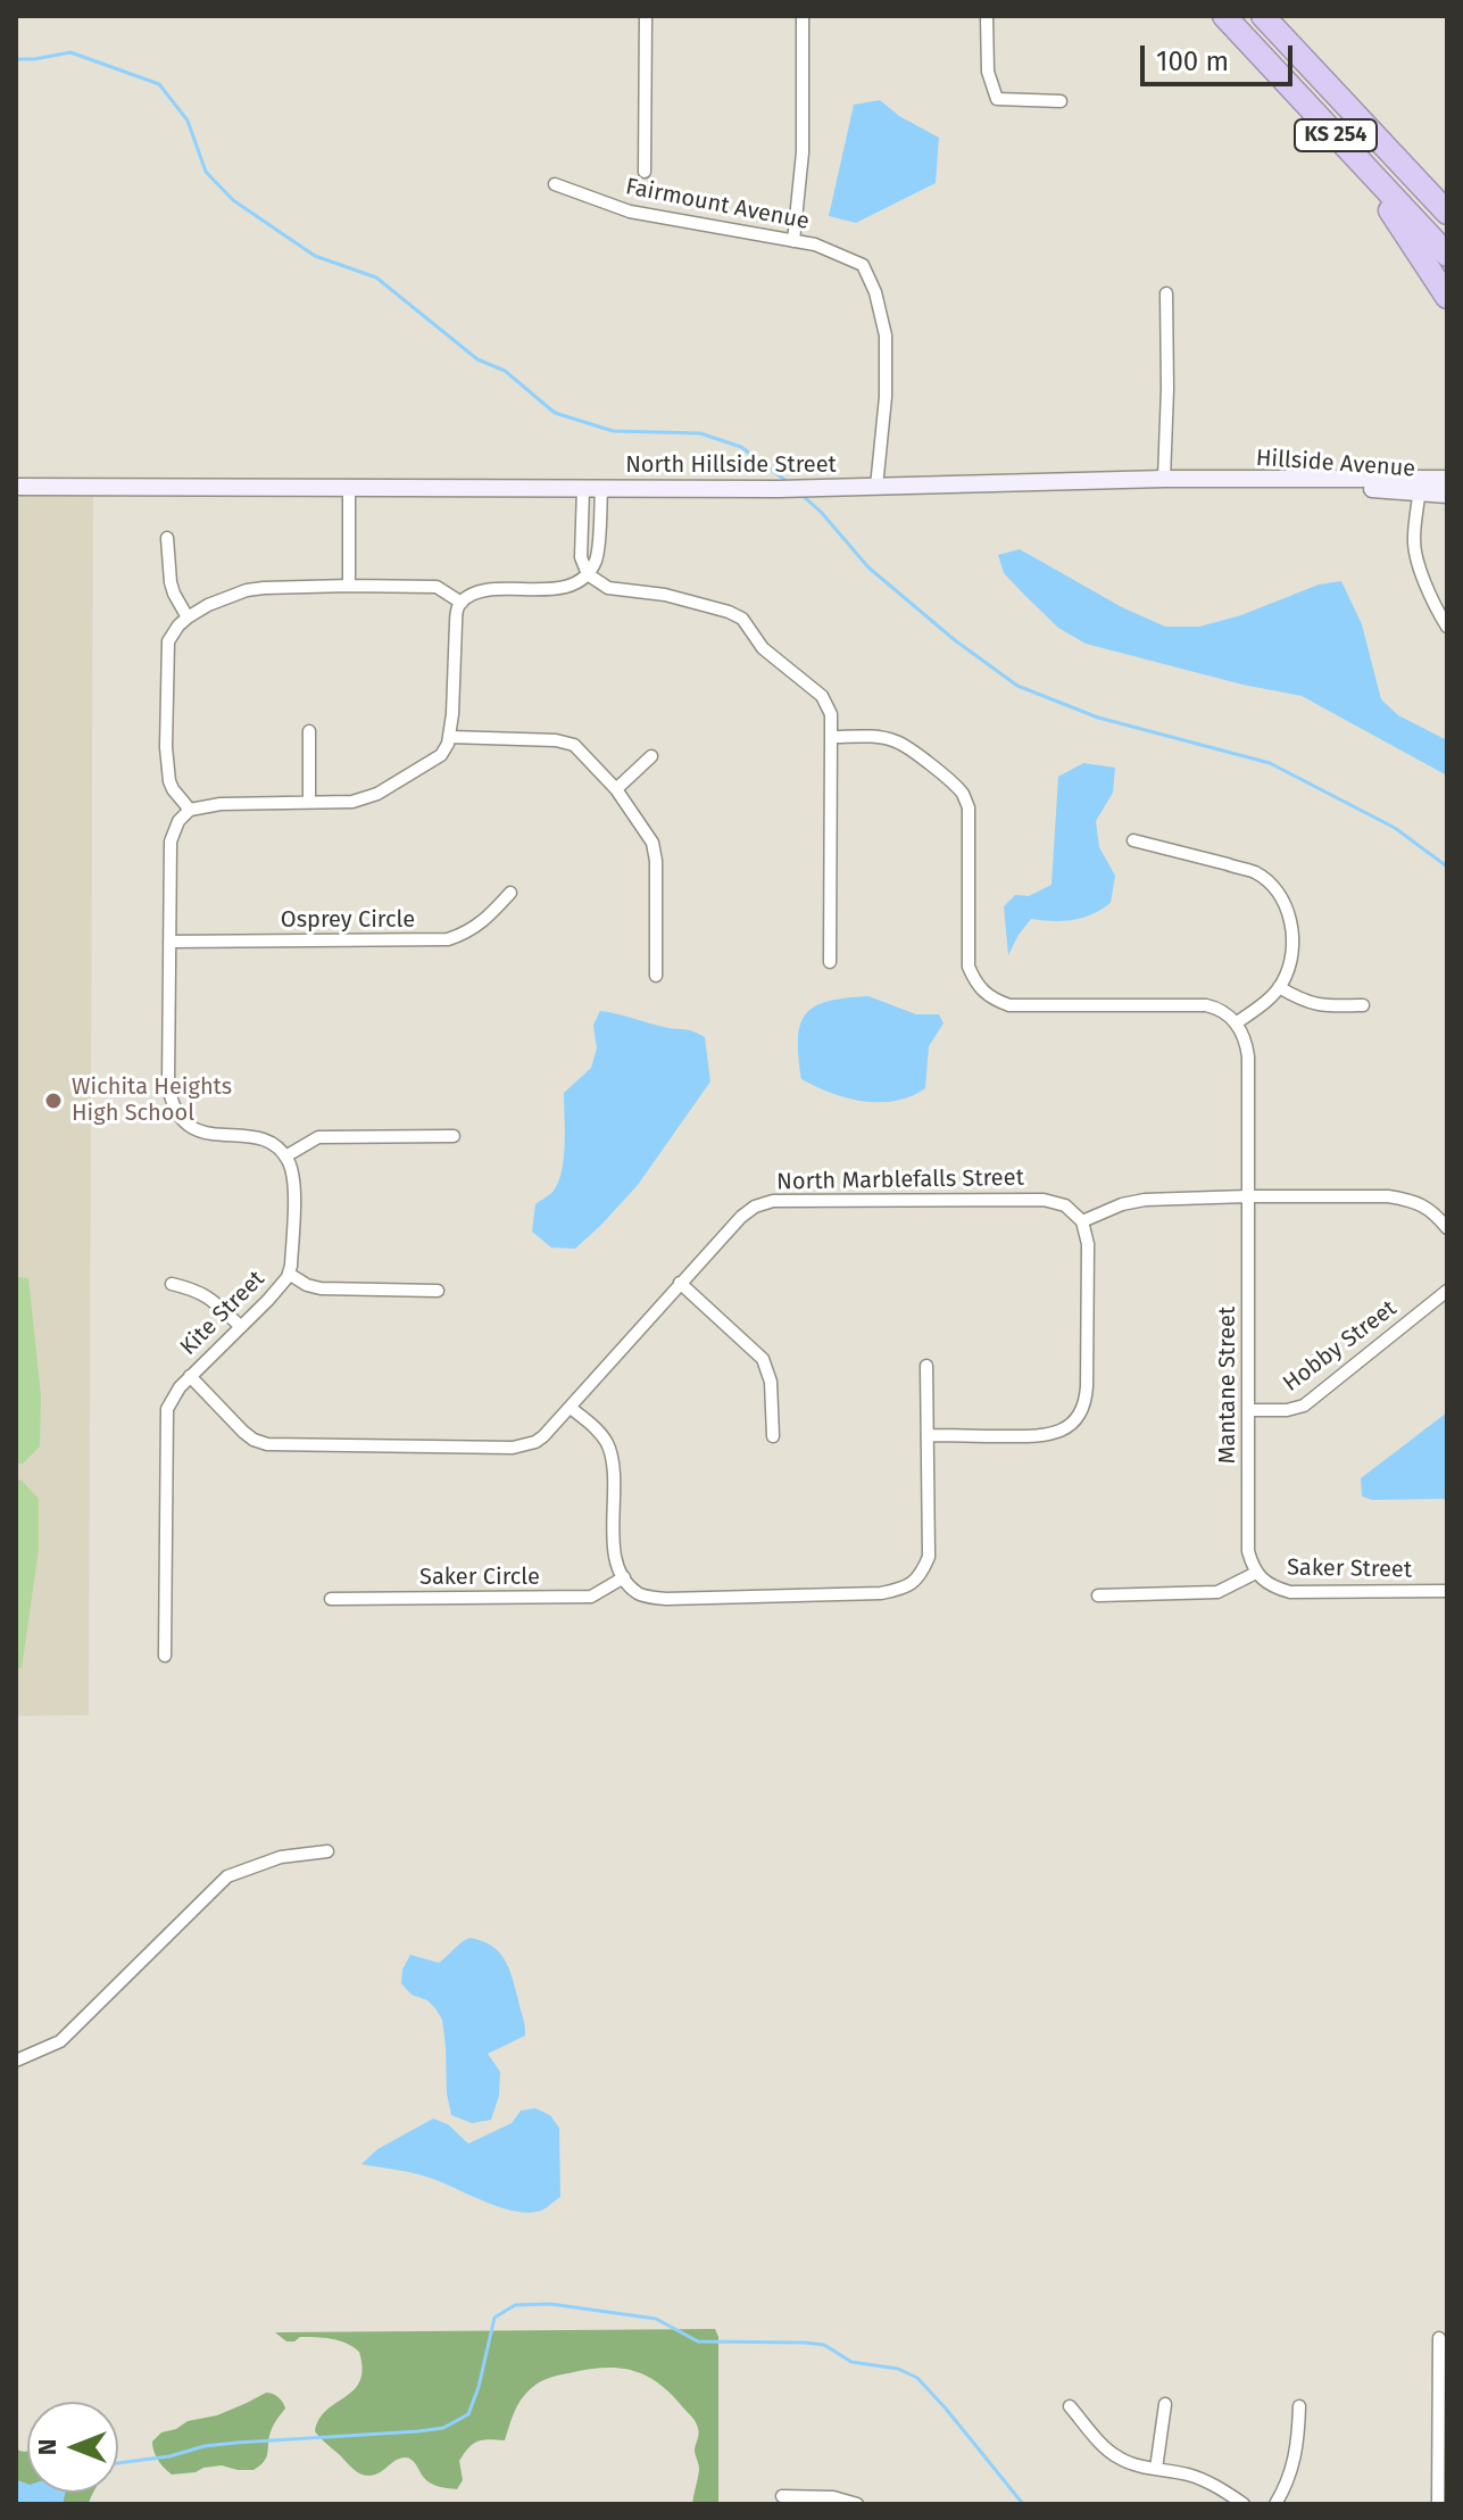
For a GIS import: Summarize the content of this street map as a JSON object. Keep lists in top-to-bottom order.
{
  "streets": {
    "highway": ["KS 254"],
    "main road": ["Hillside Avenue", "North Hillside Street"],
    "street": [
      "Fairmount Avenue",
      "Osprey Circle",
      "North Marblefalls Street",
      "Kite Street",
      "Hobby Street",
      "Mantane Street",
      "Saker Street",
      "Saker Circle"
    ]
  },
  "crossings": [
    ["Fairmount Avenue", "North Hillside Street"],
    ["Hillside Avenue", "North Hillside Street"],
    ["North Marblefalls Street", "Kite Street"],
    ["Hobby Street", "Mantane Street"],
    ["Mantane Street", "Saker Street"]
  ],
  "places": ["Wichita Heights High School"],
  "scale_bar": "100 m",
  "north": "left"
}
